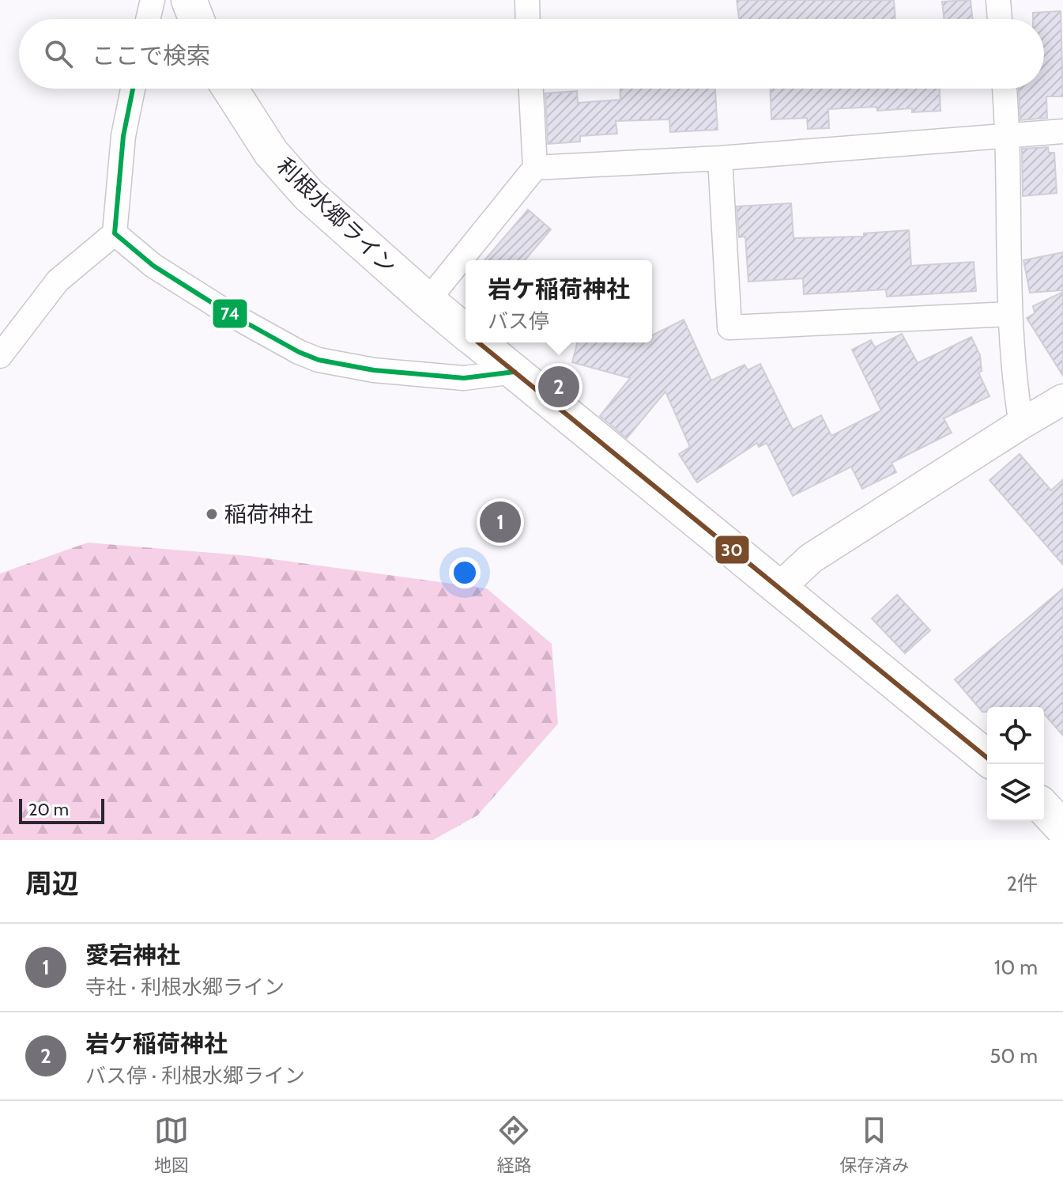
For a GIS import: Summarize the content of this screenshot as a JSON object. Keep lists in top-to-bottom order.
{
  "streets": {
    "highway": ["利根水郷ライン"]
  },
  "places": ["稲荷神社"],
  "lines": ["transit line 74", "transit line 30"],
  "scale_bar": "20 m",
  "page": {
    "search": "ここで検索",
    "popup": ["岩ケ稲荷神社", "バス停"],
    "pins": ["2", "1"],
    "scale": "20 m",
    "heading": ["周辺", "2件"],
    "list": [
      {
        "mark": "1",
        "name": "愛宕神社",
        "note": "寺社 · 利根水郷ライン",
        "value": "10 m"
      },
      {
        "mark": "2",
        "name": "岩ケ稲荷神社",
        "note": "バス停 · 利根水郷ライン",
        "value": "50 m"
      }
    ],
    "nav": ["地図", "経路", "保存済み"]
  }
}
